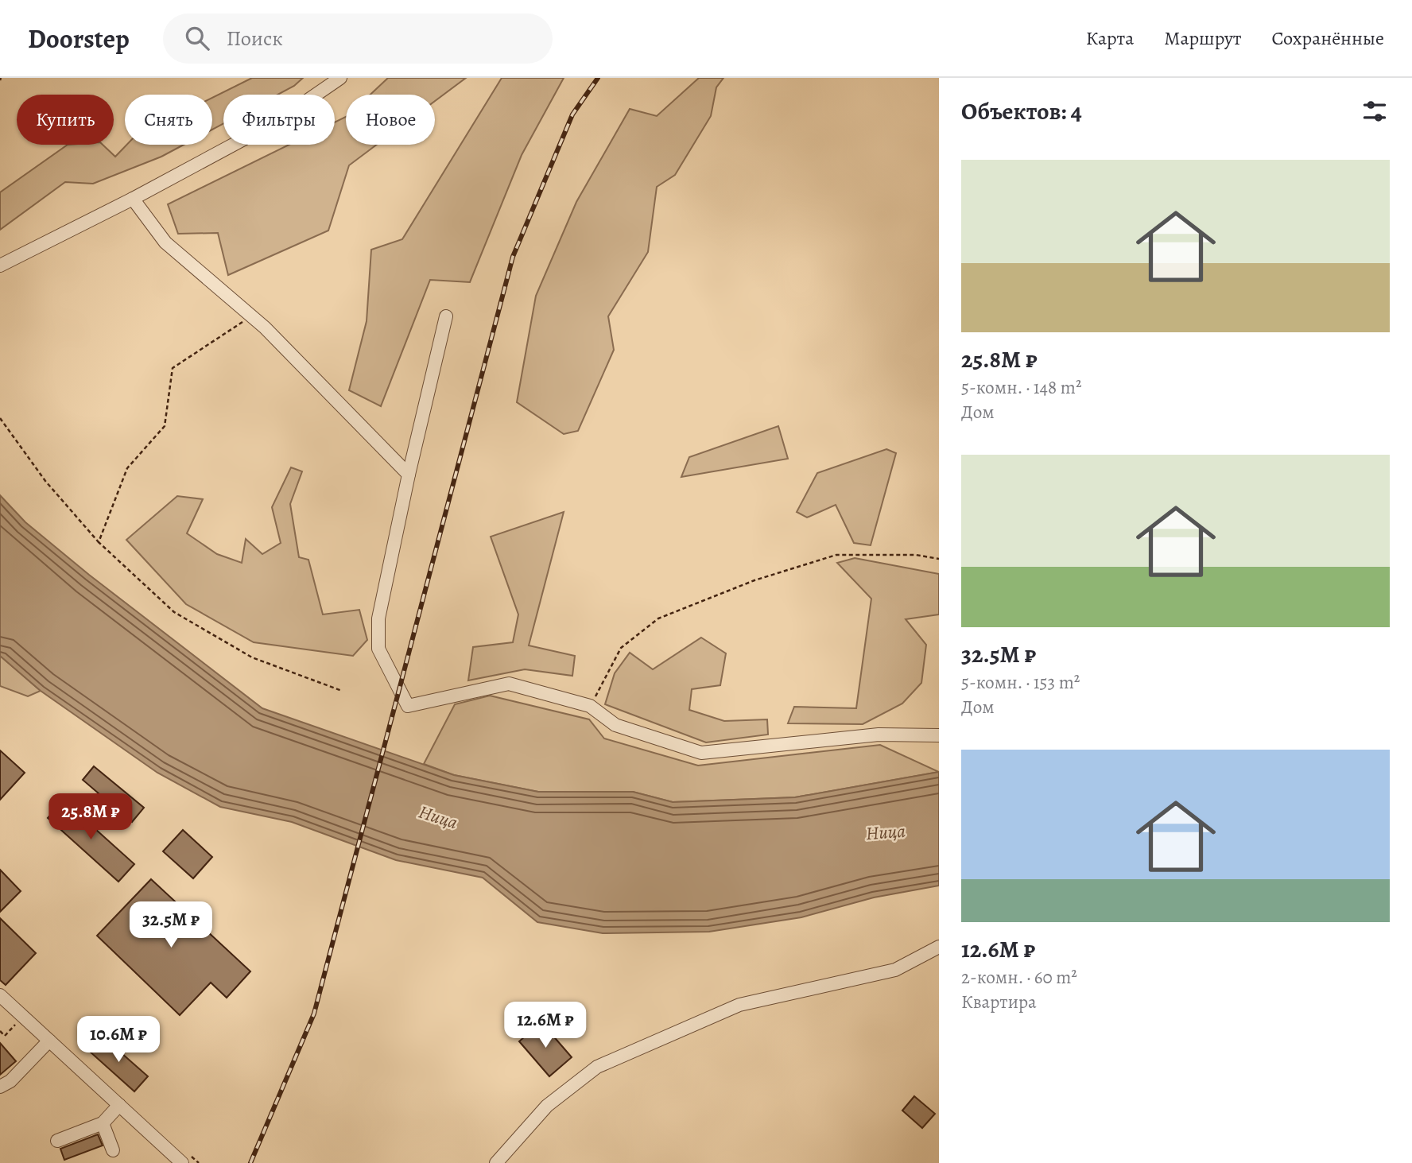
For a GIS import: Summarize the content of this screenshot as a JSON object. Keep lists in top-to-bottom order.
{
  "water": ["Ница"],
  "page": {
    "header": "Doorstep",
    "search": "Поиск",
    "nav": ["Карта", "Маршрут", "Сохранённые"],
    "heading": "Объектов: 4",
    "chip": [
      "Купить",
      "Снять",
      "Фильтры",
      "Новое"
    ],
    "list": [
      {
        "name": "25.8M ₽",
        "note": "5-комн. · 148 m² · Дом"
      },
      {
        "name": "32.5M ₽",
        "note": "5-комн. · 153 m² · Дом"
      },
      {
        "name": "12.6M ₽",
        "note": "2-комн. · 60 m² · Квартира"
      }
    ],
    "price": [
      "25.8M ₽",
      "32.5M ₽",
      "12.6M ₽",
      "10.6M ₽"
    ]
  }
}
